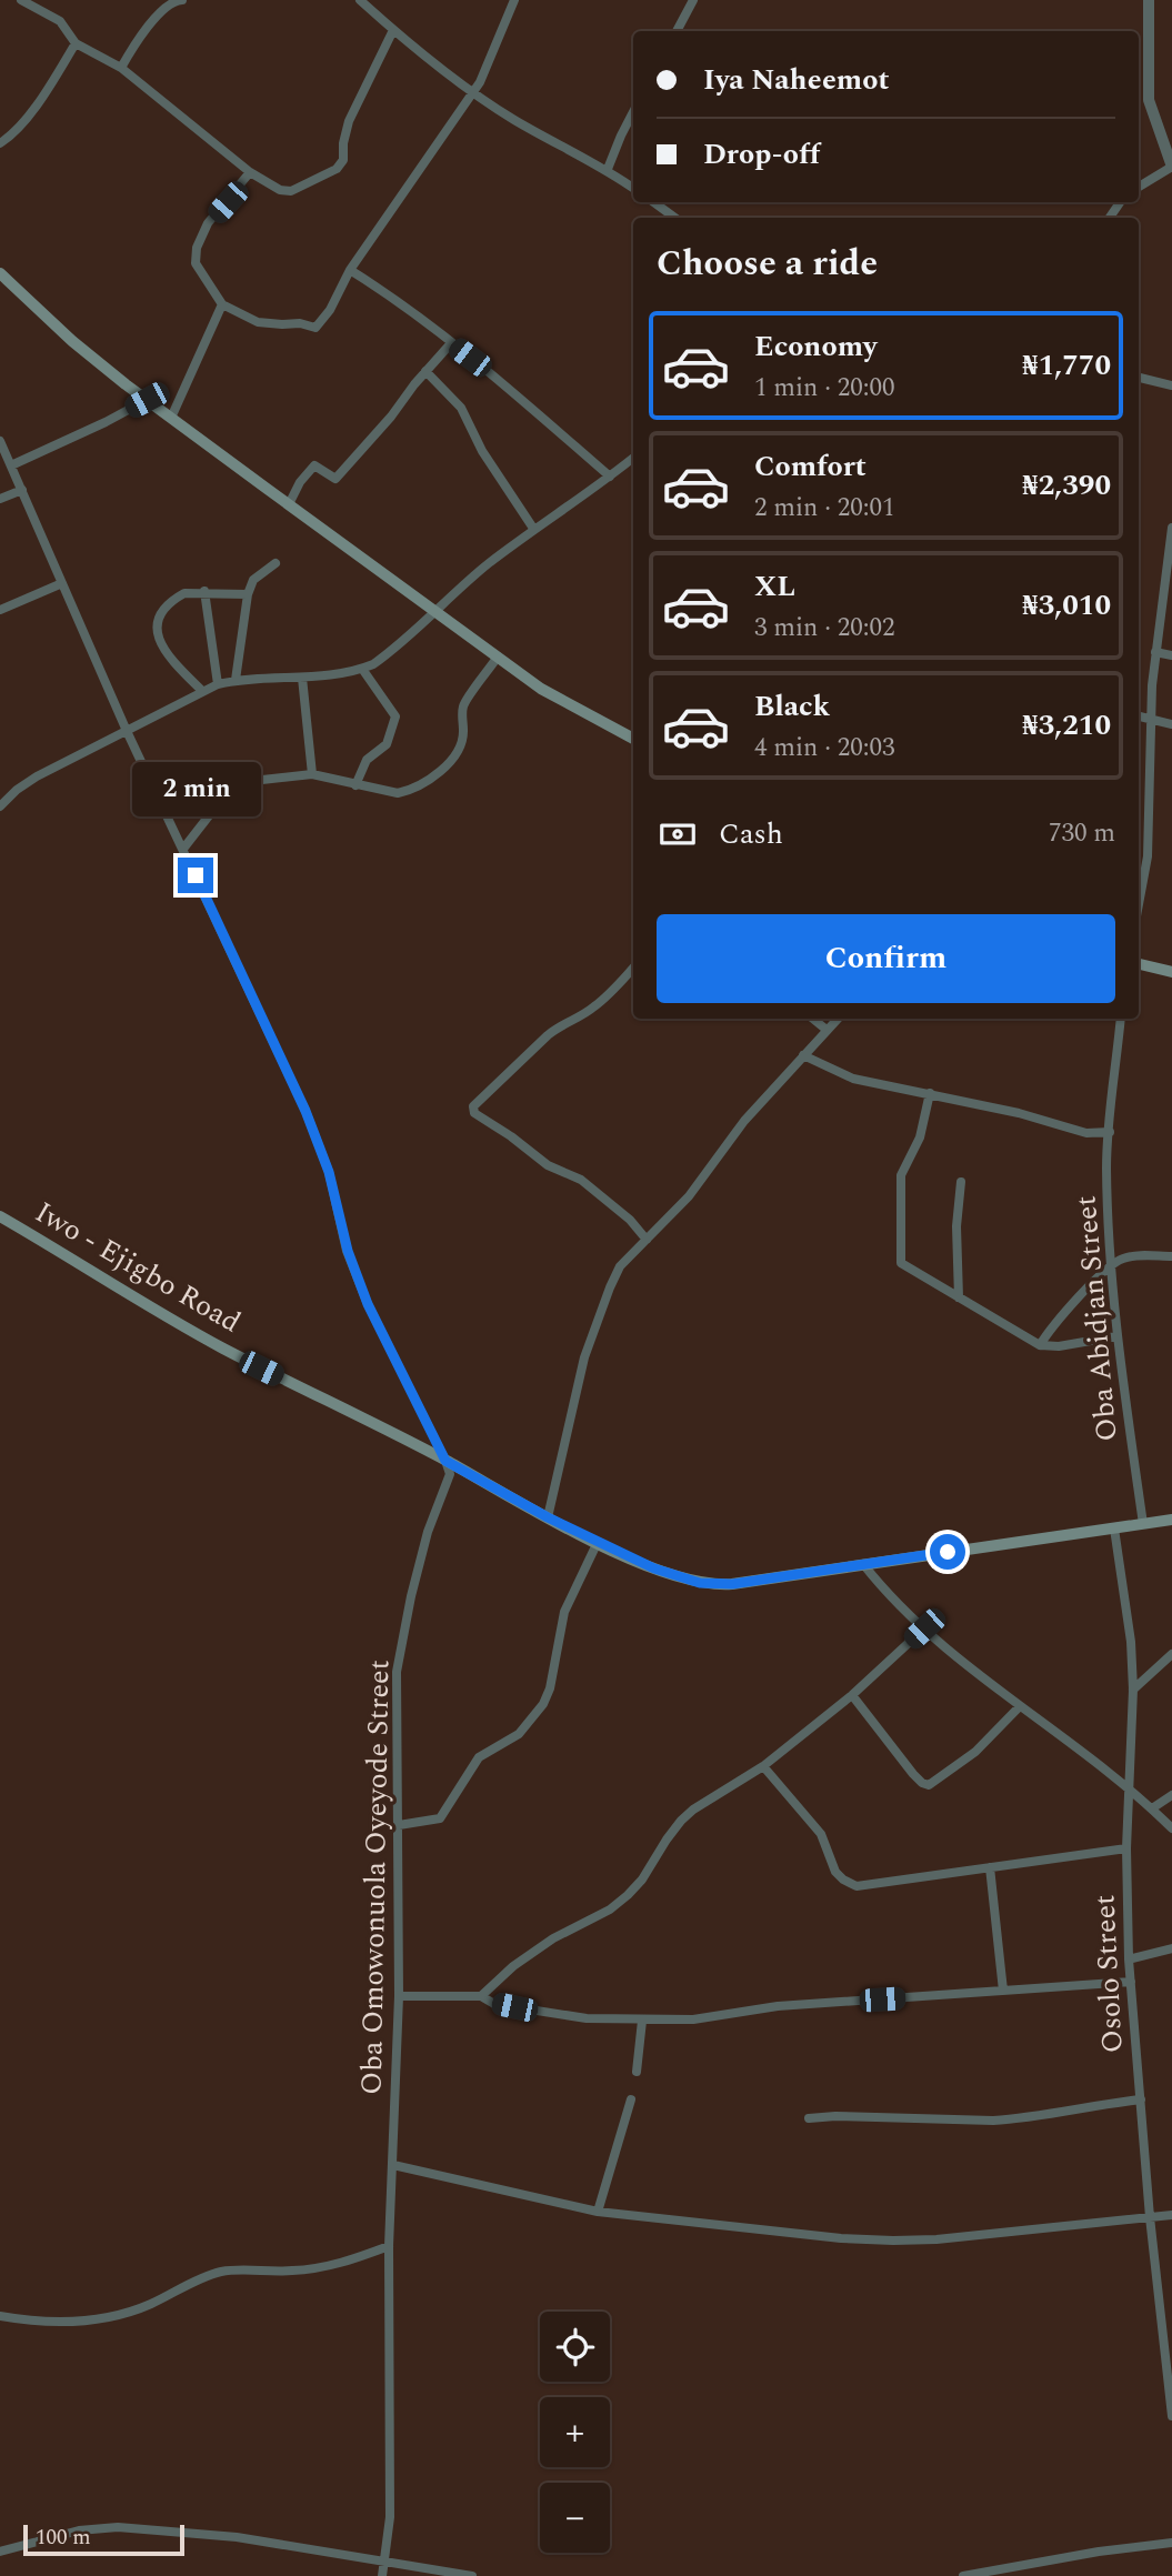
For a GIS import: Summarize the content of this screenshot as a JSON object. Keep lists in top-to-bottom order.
{
  "streets": {
    "main road": ["Iwo - Ejigbo Road"],
    "street": ["Oba Abidjan Street", "Oba Omowonuola Oyeyode Street", "Osolo Street"]
  },
  "crossings": [
    ["Iwo - Ejigbo Road", "Oba Abidjan Street"],
    ["Iwo - Ejigbo Road", "Oba Omowonuola Oyeyode Street"],
    ["Iwo - Ejigbo Road", "Osolo Street"]
  ],
  "scale_bar": "100 m",
  "page": {
    "banner": ["Iya Naheemot", "Drop-off"],
    "heading": "Choose a ride",
    "list": [
      {
        "name": "Economy",
        "note": "1 min · 20:00",
        "value": "₦1,770"
      },
      {
        "name": "Comfort",
        "note": "2 min · 20:01",
        "value": "₦2,390"
      },
      {
        "name": "XL",
        "note": "3 min · 20:02",
        "value": "₦3,010"
      },
      {
        "name": "Black",
        "note": "4 min · 20:03",
        "value": "₦3,210"
      }
    ],
    "bubble": "2 min",
    "pay": ["Cash", "730 m"],
    "buttons": "Confirm",
    "map_buttons": ["+", "−"],
    "scale": "100 m"
  }
}
